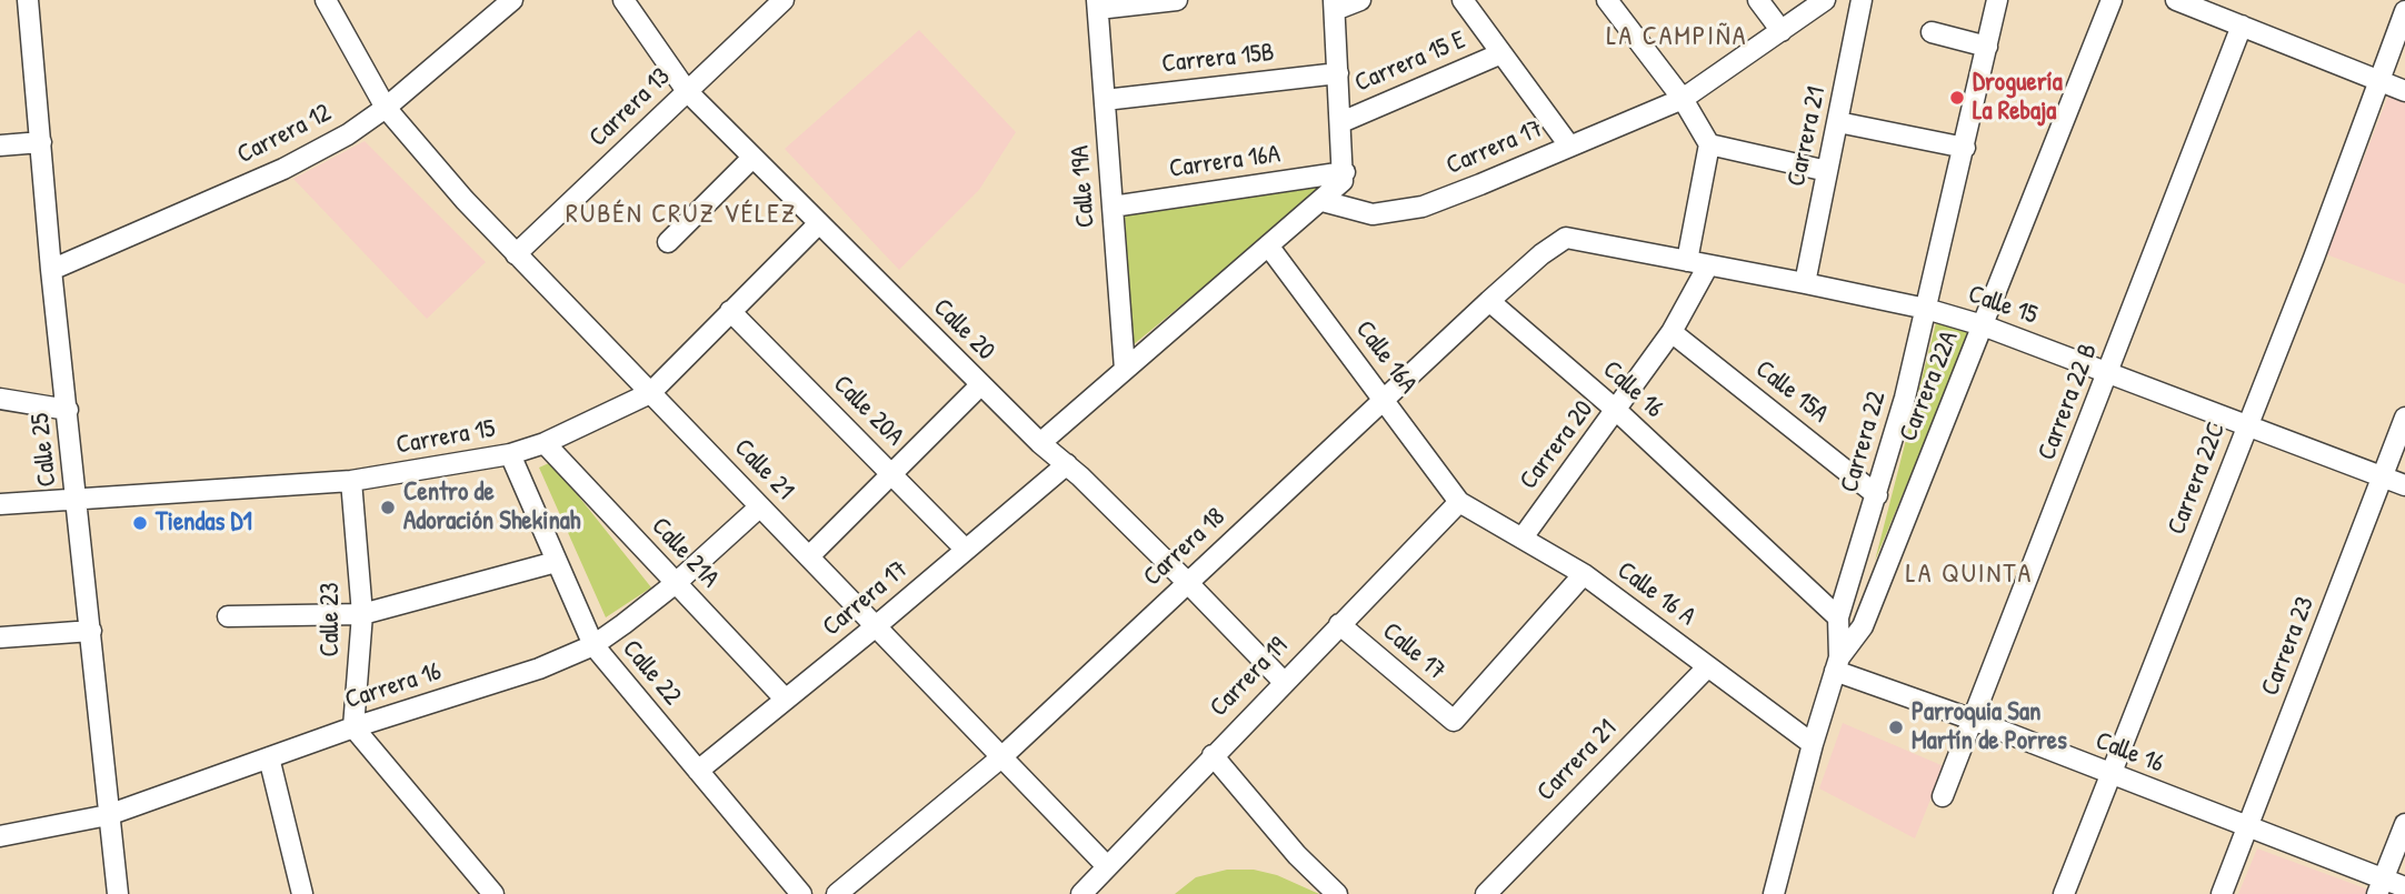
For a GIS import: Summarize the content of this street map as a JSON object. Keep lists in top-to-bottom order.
{
  "streets": {
    "street": [
      "Carrera 15B",
      "Carrera 15 E",
      "Carrera 13",
      "Carrera 12",
      "Carrera 21",
      "Carrera 17",
      "Carrera 16A",
      "Calle 19A",
      "Calle 15",
      "Calle 20",
      "Calle 16A",
      "Carrera 22A",
      "Calle 16",
      "Calle 15A",
      "Carrera 22 B",
      "Calle 20A",
      "Carrera 15",
      "Carrera 22",
      "Carrera 20",
      "Calle 25",
      "Calle 21",
      "Carrera 22C",
      "Carrera 18",
      "Calle 21A",
      "Calle 16 A",
      "Calle 23",
      "Carrera 23",
      "Calle 17",
      "Calle 22",
      "Carrera 19",
      "Carrera 16"
    ]
  },
  "crossings": [
    ["Carrera 15B", "Calle 19A"],
    ["Carrera 13", "Calle 20"],
    ["Carrera 13", "Calle 21"],
    ["Carrera 12", "Calle 25"],
    ["Carrera 12", "Calle 21"],
    ["Carrera 21", "Calle 15"],
    ["Carrera 21", "Calle 16 A"],
    ["Carrera 17", "Calle 20"],
    ["Carrera 17", "Calle 20A"],
    ["Carrera 17", "Calle 21"],
    ["Carrera 17", "Calle 21A"],
    ["Carrera 17", "Calle 22"],
    ["Carrera 16A", "Calle 19A"],
    ["Calle 15", "Carrera 22A"],
    ["Calle 15", "Carrera 22 B"],
    ["Calle 15", "Carrera 22"],
    ["Calle 15", "Carrera 20"],
    ["Calle 15", "Carrera 22C"],
    ["Calle 15", "Carrera 18"],
    ["Calle 15", "Carrera 23"],
    ["Calle 20", "Carrera 15"],
    ["Calle 20", "Carrera 18"],
    ["Calle 20", "Carrera 19"],
    ["Calle 16A", "Carrera 18"],
    ["Calle 16A", "Calle 16 A"],
    ["Calle 16A", "Carrera 19"],
    ["Carrera 22A", "Calle 16"],
    ["Carrera 22A", "Carrera 22"],
    ["Calle 16", "Carrera 22 B"],
    ["Calle 16", "Carrera 22"],
    ["Calle 16", "Carrera 20"],
    ["Calle 16", "Carrera 22C"],
    ["Calle 16", "Carrera 18"],
    ["Calle 16", "Carrera 23"],
    ["Calle 15A", "Carrera 22"],
    ["Calle 15A", "Carrera 20"],
    ["Calle 20A", "Carrera 15"],
    ["Carrera 15", "Calle 25"],
    ["Carrera 15", "Calle 21"],
    ["Carrera 15", "Calle 21A"],
    ["Carrera 15", "Calle 23"],
    ["Carrera 15", "Calle 22"],
    ["Carrera 22", "Calle 16 A"],
    ["Carrera 20", "Calle 16 A"],
    ["Calle 25", "Carrera 16"],
    ["Calle 21", "Carrera 18"],
    ["Calle 21", "Carrera 19"],
    ["Calle 21", "Carrera 16"],
    ["Calle 21A", "Carrera 16"],
    ["Calle 16 A", "Calle 17"],
    ["Calle 16 A", "Carrera 19"],
    ["Calle 23", "Carrera 16"],
    ["Calle 17", "Carrera 19"],
    ["Calle 22", "Carrera 16"]
  ],
  "districts": ["LA CAMPIÑA", "RUBÉN CRUZ VÉLEZ", "LA QUINTA"],
  "places": [
    "Droguería La Rebaja",
    "Centro de Adoración Shekinah",
    "Tiendas D1",
    "Parroquia San Martín de Porres"
  ]
}
